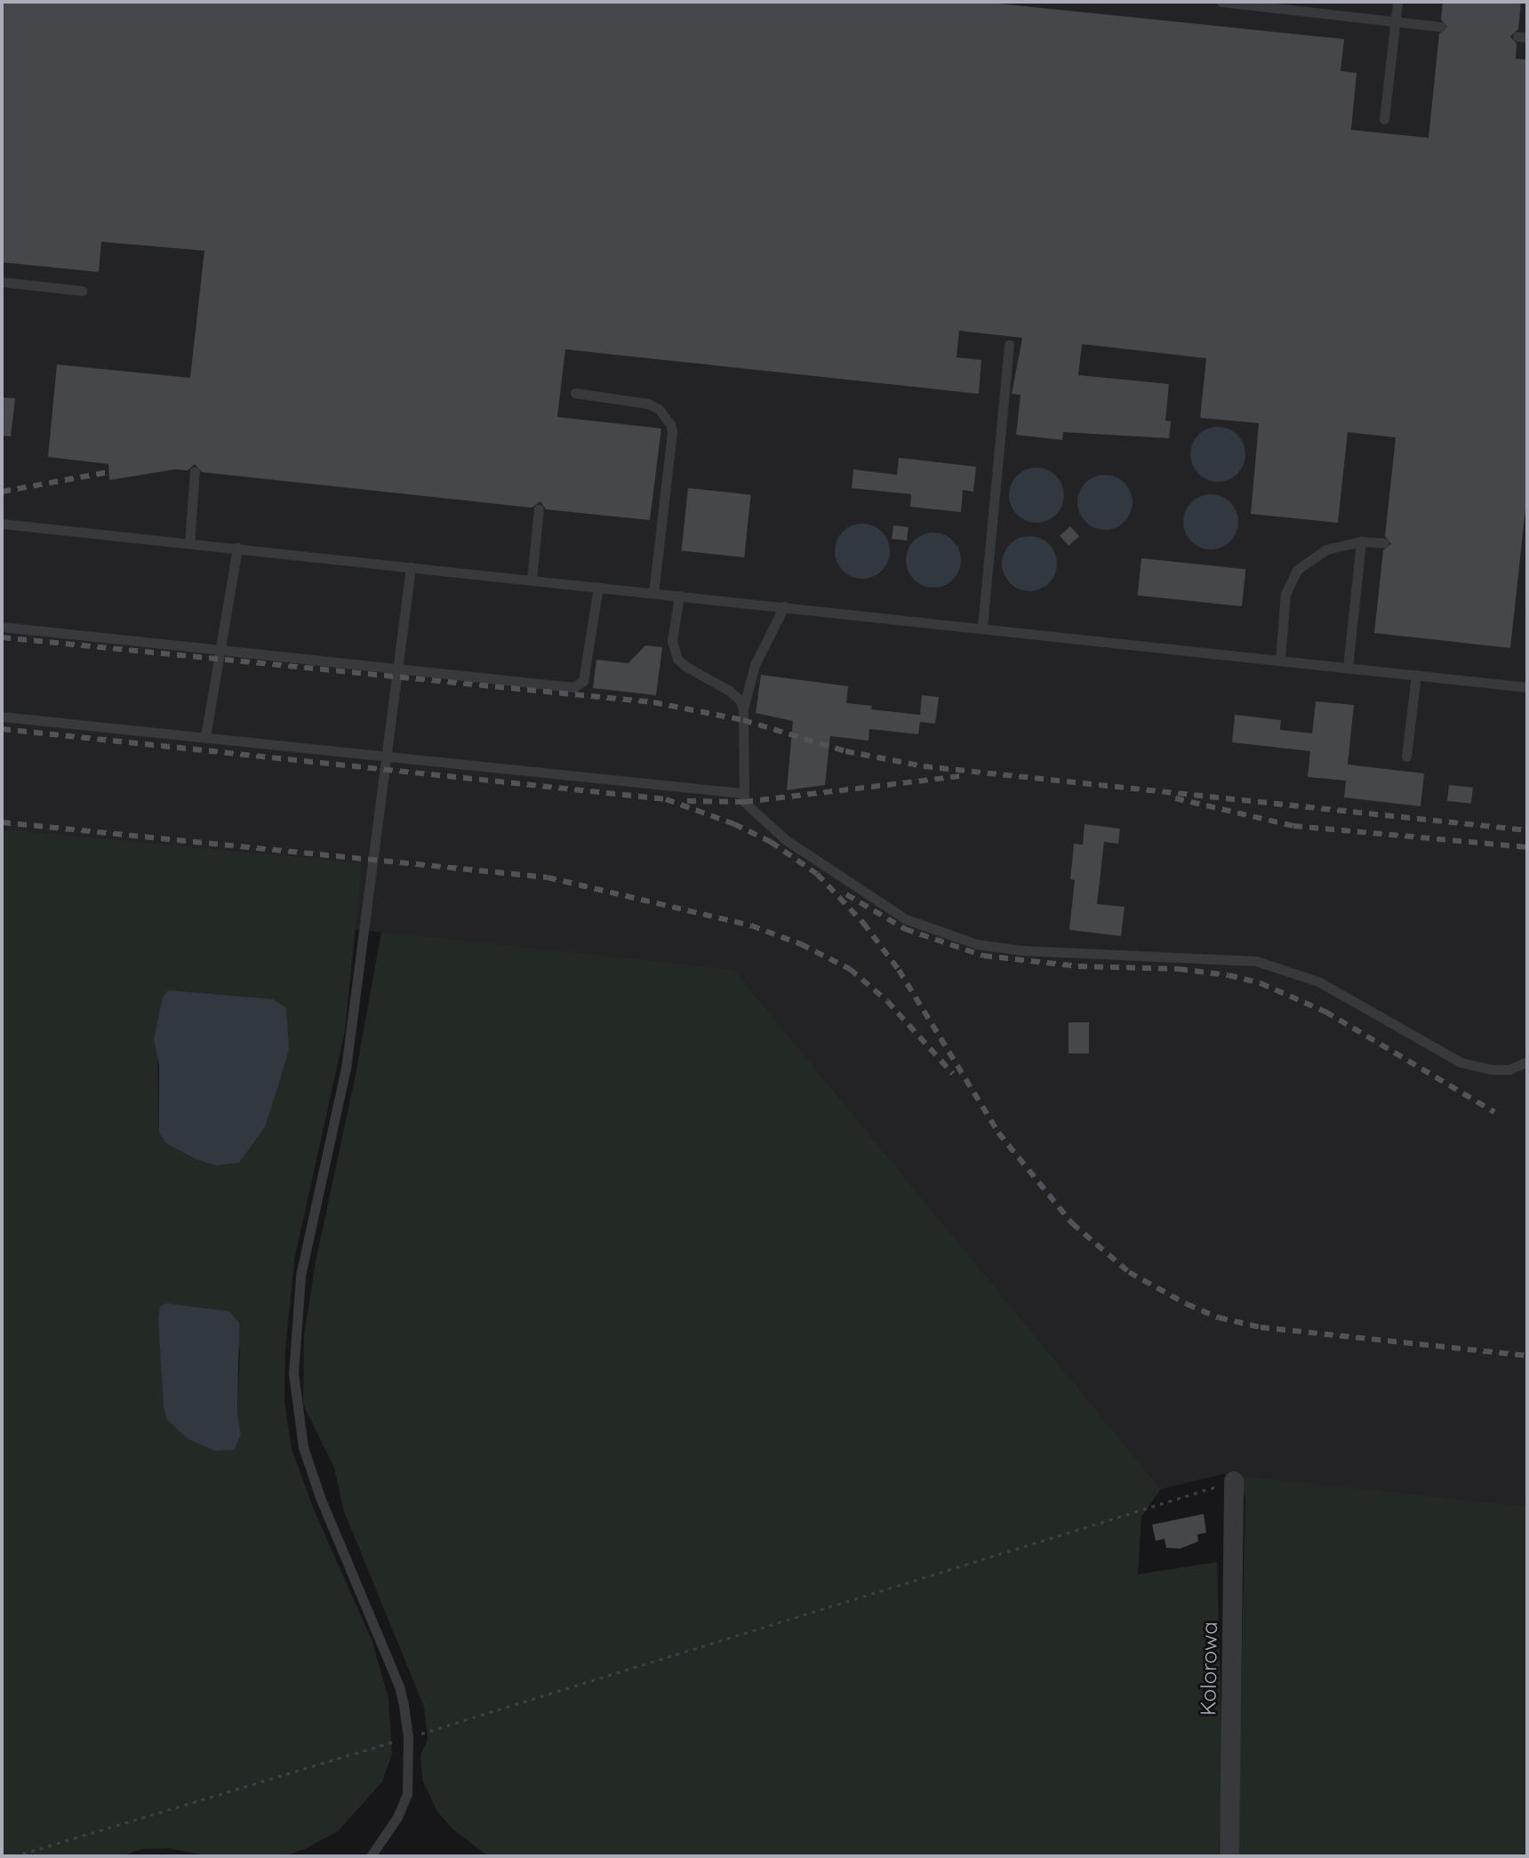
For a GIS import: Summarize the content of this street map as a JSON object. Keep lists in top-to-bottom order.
{
  "streets": {
    "street": ["Kolorowa"]
  }
}
